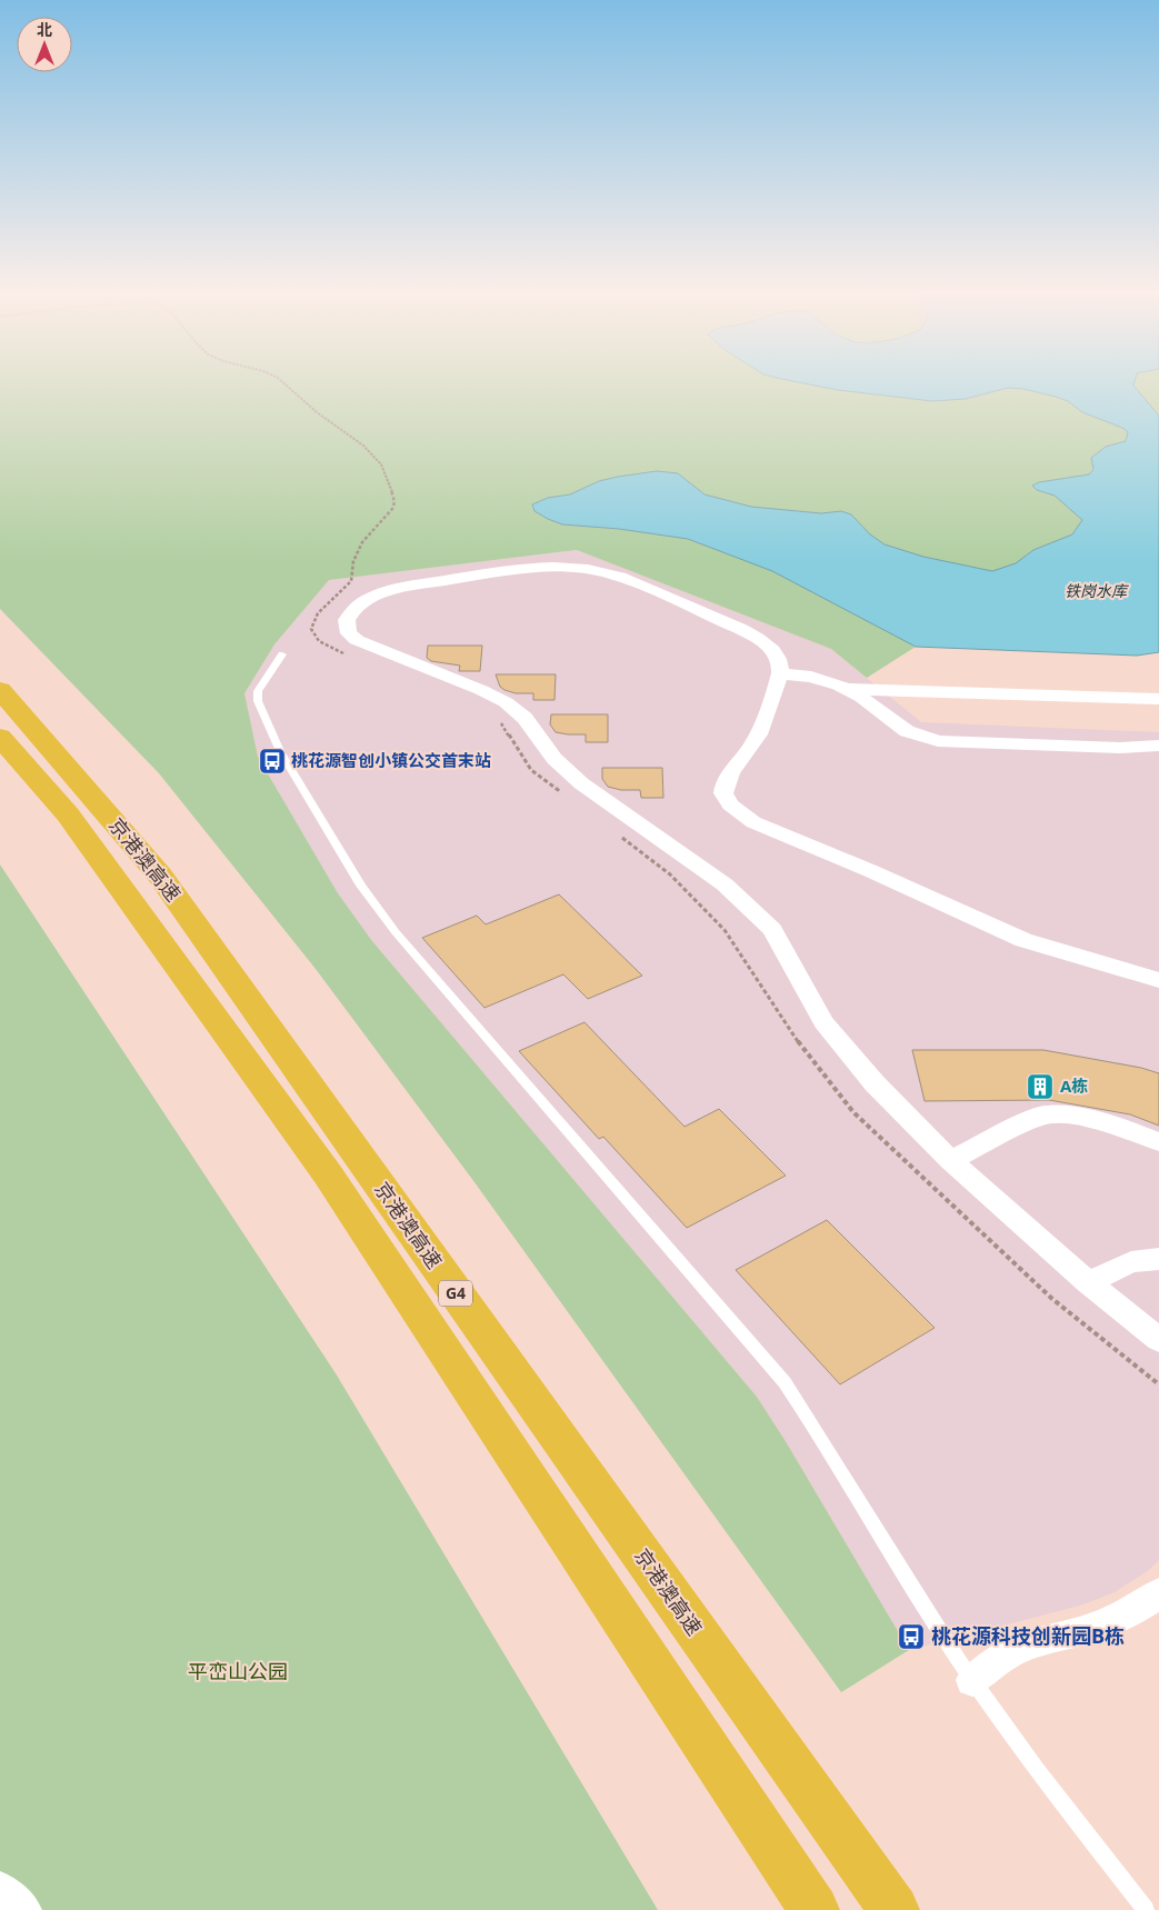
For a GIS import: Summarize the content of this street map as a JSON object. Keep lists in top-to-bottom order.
{
  "streets": {
    "highway": ["京港澳高速", "G4"]
  },
  "water": ["铁岗水库"],
  "parks": ["平峦山公园"],
  "places": {
    "bus stop": ["桃花源智创小镇公交首末站", "桃花源科技创新园B栋"],
    "building": ["A栋"]
  },
  "north": "top"
}
